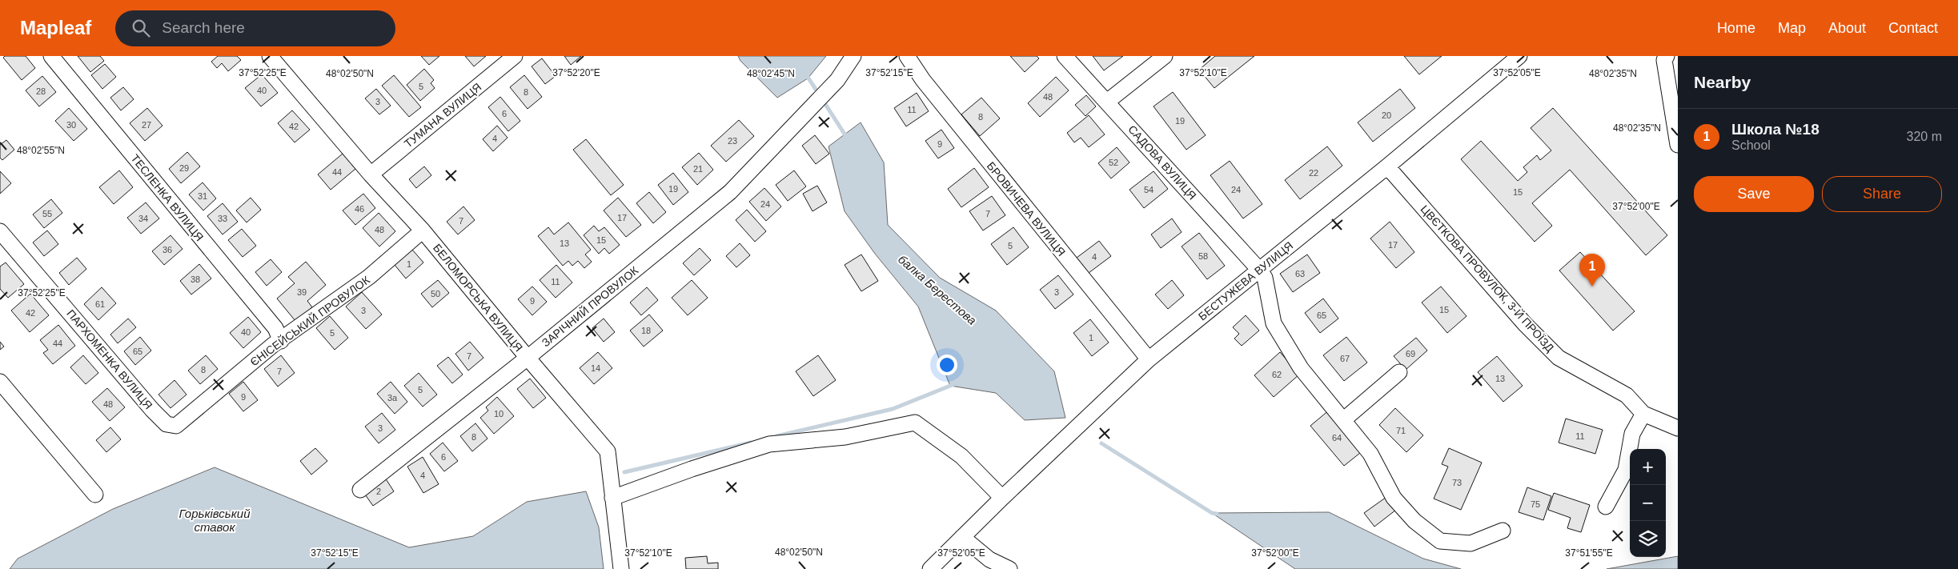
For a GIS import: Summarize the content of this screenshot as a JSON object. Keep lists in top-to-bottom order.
{
  "streets": {
    "street": [
      "ТУМАНА ВУЛИЦЯ",
      "САДОВА ВУЛИЦЯ",
      "ТЕСЛЕНКА ВУЛИЦЯ",
      "БРОВИЧЕВА ВУЛИЦЯ",
      "ЦВЄТКОВА ПРОВУЛОК, 3-Й ПРОЇЗД",
      "БЕСТУЖЕВА ВУЛИЦЯ",
      "БЕЛОМОРСЬКА ВУЛИЦЯ",
      "ЗАРІЧНИЙ ПРОВУЛОК",
      "ЄНІСЕЙСЬКИЙ ПРОВУЛОК",
      "ПАРХОМЕНКА ВУЛИЦЯ"
    ]
  },
  "crossings": [
    ["ТУМАНА ВУЛИЦЯ", "БЕЛОМОРСЬКА ВУЛИЦЯ"],
    ["САДОВА ВУЛИЦЯ", "БЕСТУЖЕВА ВУЛИЦЯ"],
    ["ТЕСЛЕНКА ВУЛИЦЯ", "ЄНІСЕЙСЬКИЙ ПРОВУЛОК"],
    ["БРОВИЧЕВА ВУЛИЦЯ", "БЕСТУЖЕВА ВУЛИЦЯ"],
    ["ЦВЄТКОВА ПРОВУЛОК, 3-Й ПРОЇЗД", "БЕСТУЖЕВА ВУЛИЦЯ"],
    ["БЕЛОМОРСЬКА ВУЛИЦЯ", "ЗАРІЧНИЙ ПРОВУЛОК"],
    ["БЕЛОМОРСЬКА ВУЛИЦЯ", "ЄНІСЕЙСЬКИЙ ПРОВУЛОК"],
    ["ЄНІСЕЙСЬКИЙ ПРОВУЛОК", "ПАРХОМЕНКА ВУЛИЦЯ"]
  ],
  "water": ["балка Берестова", "Горьківський ставок"],
  "house_numbers": [
    "5",
    "40",
    "28",
    "8",
    "48",
    "3",
    "11",
    "6",
    "20",
    "8",
    "19",
    "30",
    "27",
    "42",
    "4",
    "23",
    "9",
    "52",
    "29",
    "21",
    "44",
    "22",
    "19",
    "54",
    "24",
    "15",
    "31",
    "24",
    "46",
    "55",
    "7",
    "17",
    "34",
    "33",
    "7",
    "48",
    "15",
    "13",
    "17",
    "5",
    "36",
    "58",
    "4",
    "1",
    "63",
    "38",
    "11",
    "39",
    "3",
    "50",
    "9",
    "61",
    "15",
    "3",
    "42",
    "65",
    "18",
    "40",
    "5",
    "1",
    "44",
    "65",
    "69",
    "7",
    "67",
    "14",
    "8",
    "7",
    "62",
    "13",
    "5",
    "9",
    "3а",
    "48",
    "10",
    "3",
    "71",
    "11",
    "8",
    "64",
    "6",
    "4",
    "73",
    "2",
    "75"
  ],
  "page": {
    "header": "Mapleaf",
    "search": "Search here",
    "nav": [
      "Home",
      "Map",
      "About",
      "Contact"
    ],
    "heading": "Nearby",
    "list": [
      {
        "mark": "1",
        "name": "Школа №18",
        "note": "School",
        "value": "320 m"
      }
    ],
    "buttons": ["Save", "Share"],
    "pins": "1",
    "map_buttons": ["+", "−"]
  },
  "coordinates": [
    "37°52'25\"E",
    "37°52'20\"E",
    "37°52'15\"E",
    "37°52'10\"E",
    "37°52'05\"E",
    "48°02'35\"N",
    "48°02'50\"N",
    "48°02'45\"N",
    "48°02'55\"N",
    "37°52'00\"E",
    "37°51'55\"E"
  ]
}
